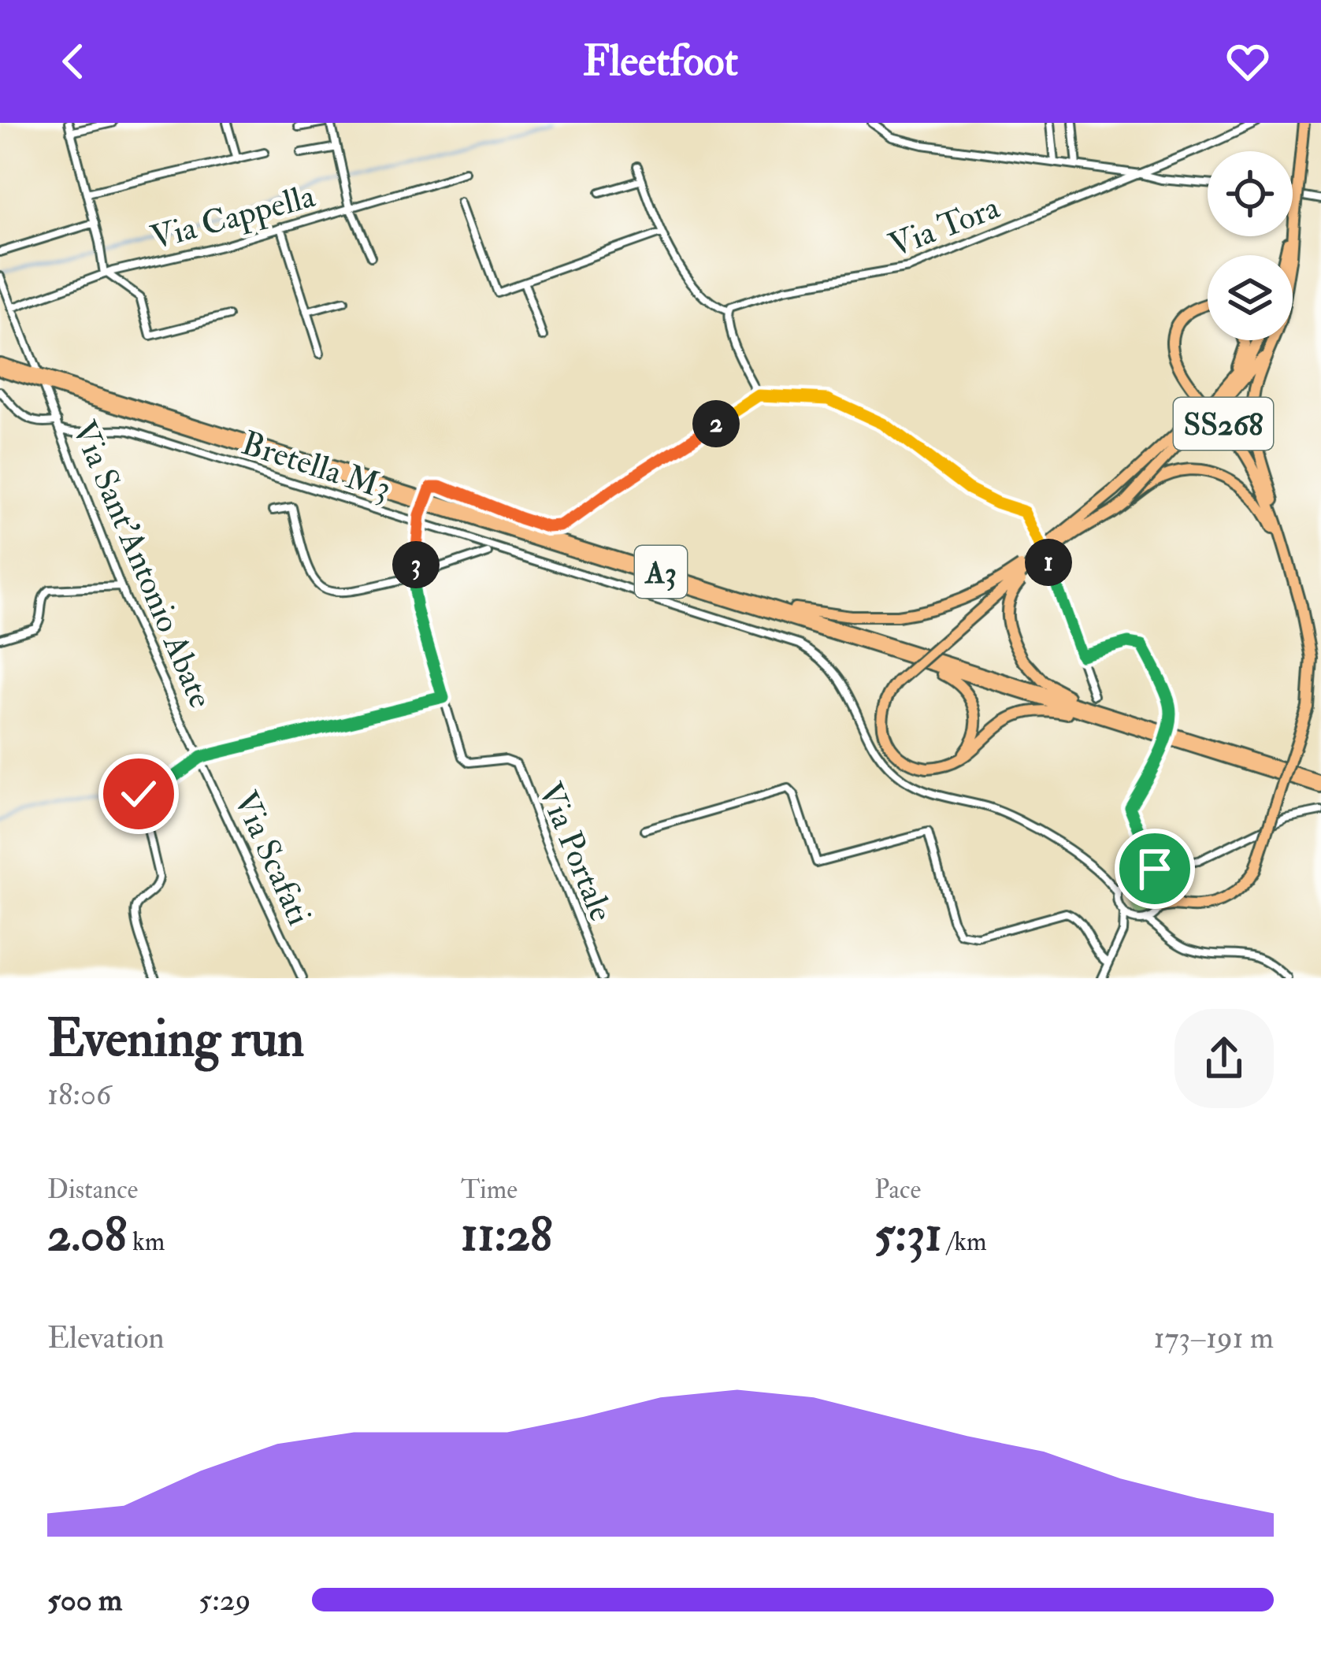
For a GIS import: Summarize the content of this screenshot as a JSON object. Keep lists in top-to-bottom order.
{
  "streets": {
    "highway": ["SS268", "A3"],
    "street": [
      "Via Cappella",
      "Via Tora",
      "Bretella M3",
      "Via Sant'Antonio Abate",
      "Via Portale",
      "Via Scafati"
    ]
  },
  "crossings": [
    ["SS268", "Bretella M3"],
    ["SS268", "A3"],
    ["Bretella M3", "Via Sant'Antonio Abate"],
    ["Via Sant'Antonio Abate", "Via Scafati"]
  ],
  "page": {
    "header": "Fleetfoot",
    "pins": ["2", "1", "3"],
    "heading": ["Evening run", "18:06"],
    "stats": [
      ["Distance", "2.08 km"],
      ["Time", "11:28"],
      ["Pace", "5:31 /km"]
    ],
    "chart": ["Elevation", "173–191 m"],
    "list": [
      {
        "name": "500 m",
        "note": "5:29"
      }
    ]
  }
}
